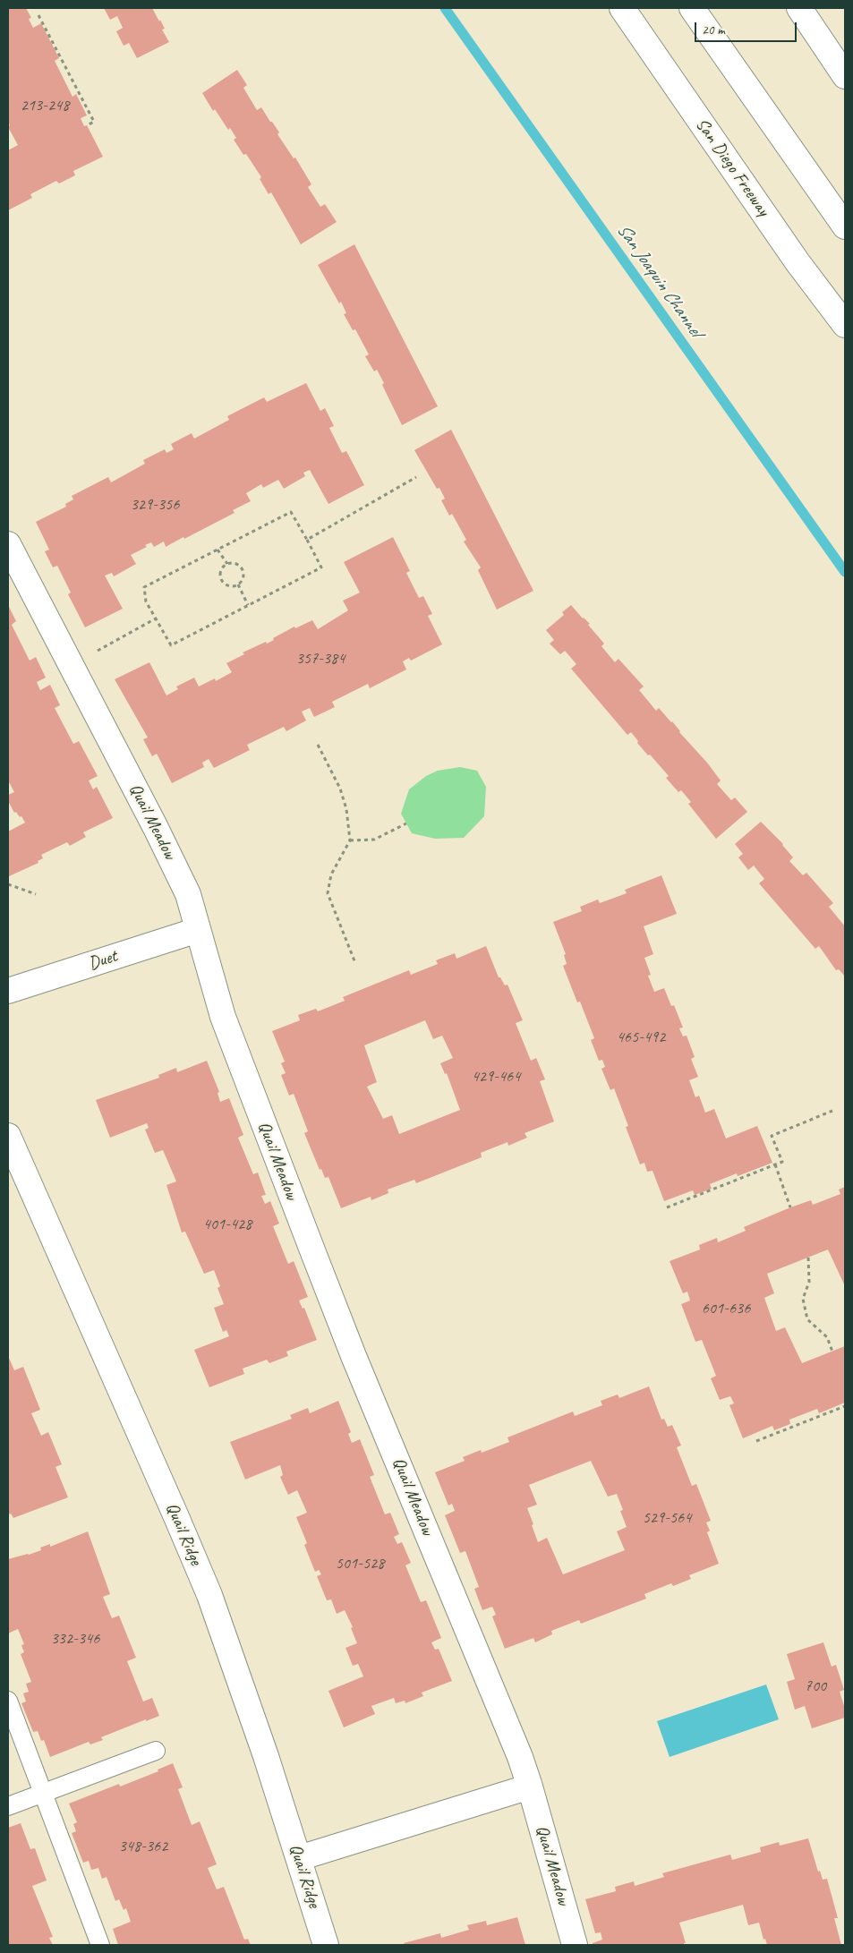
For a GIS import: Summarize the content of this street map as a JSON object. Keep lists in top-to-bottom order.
{
  "streets": {
    "main road": [
      "San Diego Freeway",
      "Quail Meadow",
      "Duet",
      "Quail Ridge"
    ]
  },
  "crossings": [
    ["Quail Meadow", "Duet"]
  ],
  "water": ["San Joaquin Channel"],
  "house_numbers": [
    "213-248",
    "329-356",
    "357-384",
    "465-492",
    "429-464",
    "401-428",
    "601-636",
    "529-564",
    "501-528",
    "332-346",
    "700",
    "348-362"
  ],
  "scale_bar": "20 m"
}
